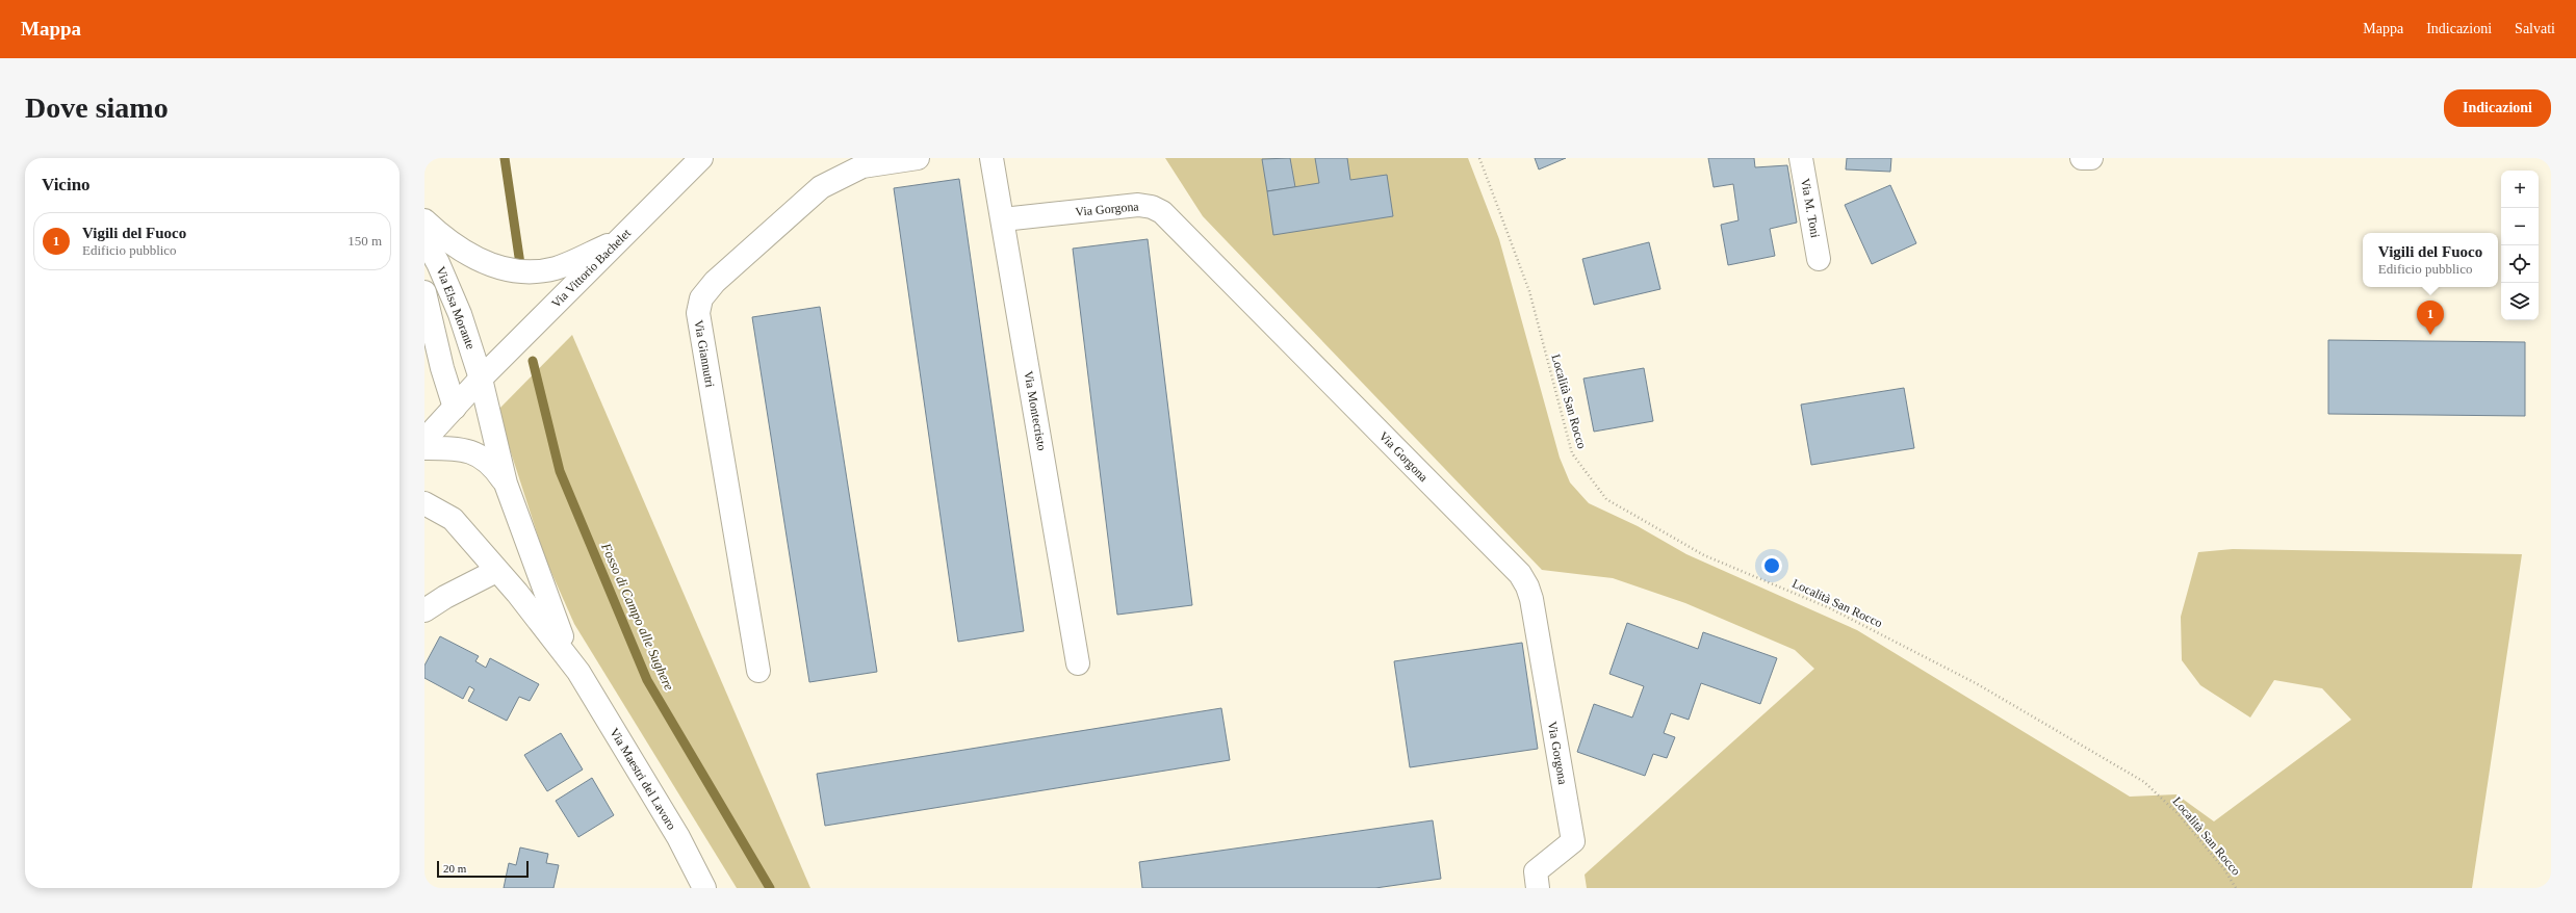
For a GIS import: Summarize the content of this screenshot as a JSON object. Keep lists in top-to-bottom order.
{
  "streets": {
    "street": [
      "Via M. Toni",
      "Via Gorgona",
      "Via Vittorio Bachelet",
      "Via Elsa Morante",
      "Via Giannutri",
      "Via Montecristo",
      "Via Maestri del Lavoro"
    ],
    "path": ["Località San Rocco"]
  },
  "crossings": [
    ["Via Gorgona", "Via Montecristo"],
    ["Via Vittorio Bachelet", "Via Elsa Morante"],
    ["Via Vittorio Bachelet", "Via Maestri del Lavoro"],
    ["Via Elsa Morante", "Via Maestri del Lavoro"]
  ],
  "water": ["Fosso di Campo alle Sughere"],
  "scale_bar": "20 m",
  "page": {
    "header": "Mappa",
    "nav": ["Mappa", "Indicazioni", "Salvati"],
    "buttons": "Indicazioni",
    "title": "Dove siamo",
    "heading": "Vicino",
    "map_buttons": ["+", "−"],
    "list": [
      {
        "mark": "1",
        "name": "Vigili del Fuoco",
        "note": "Edificio pubblico",
        "value": "150 m"
      }
    ],
    "popup": ["Vigili del Fuoco", "Edificio pubblico"],
    "pins": "1",
    "scale": "20 m"
  }
}
